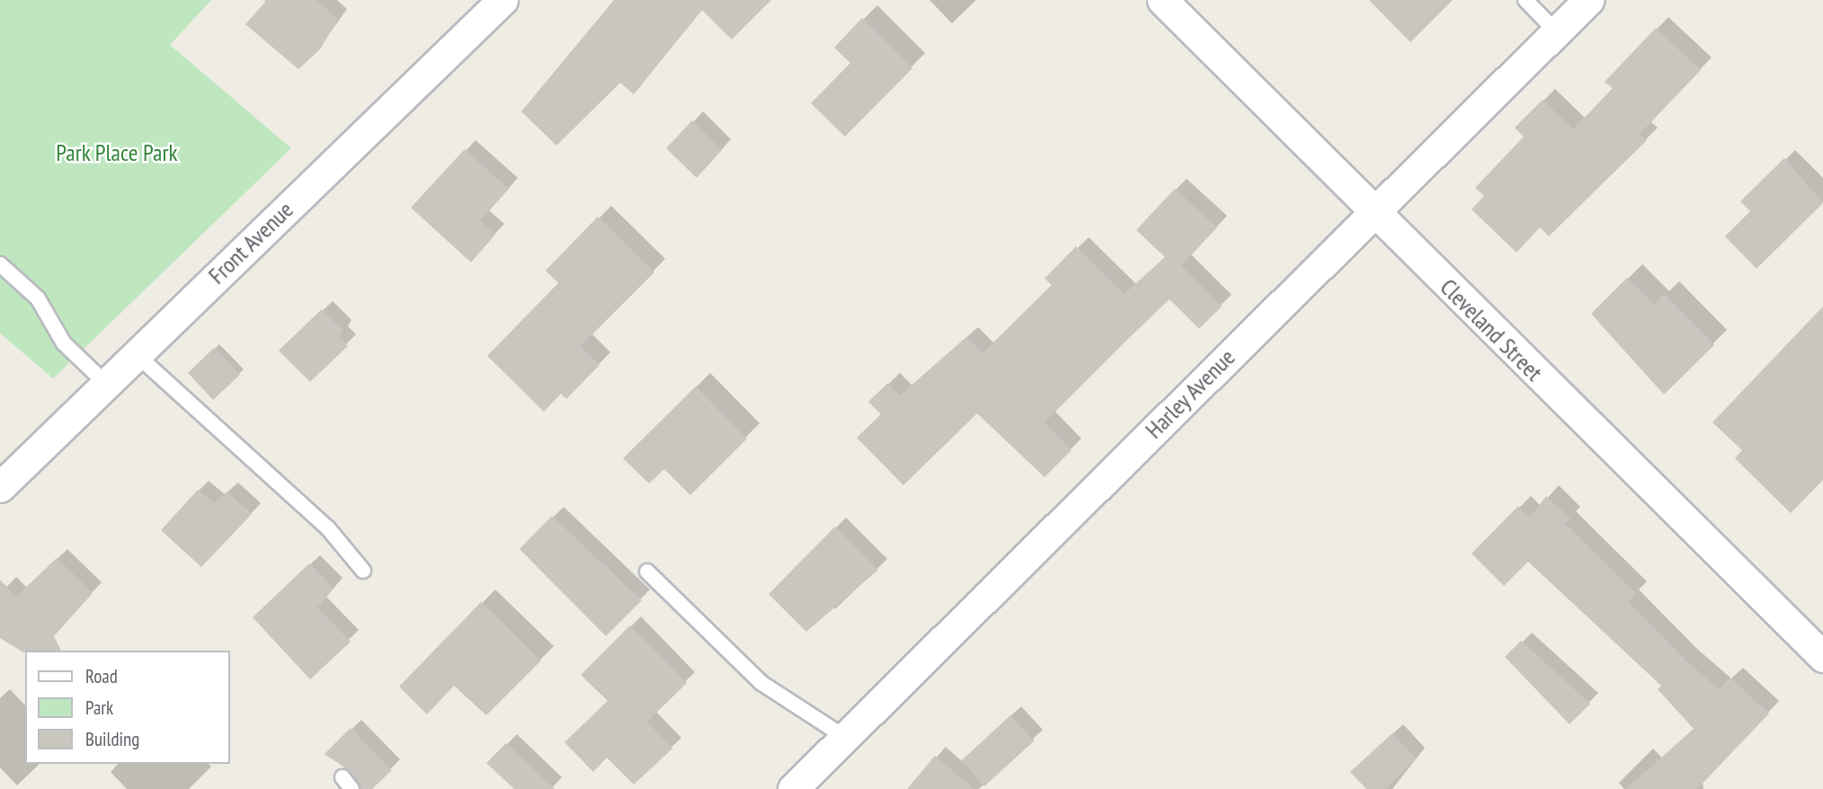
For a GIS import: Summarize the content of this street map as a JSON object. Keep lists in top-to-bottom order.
{
  "streets": {
    "street": ["Front Avenue", "Cleveland Street", "Harley Avenue"]
  },
  "crossings": [
    ["Cleveland Street", "Harley Avenue"]
  ],
  "parks": ["Park Place Park"],
  "legend": ["Road", "Park", "Building"]
}
